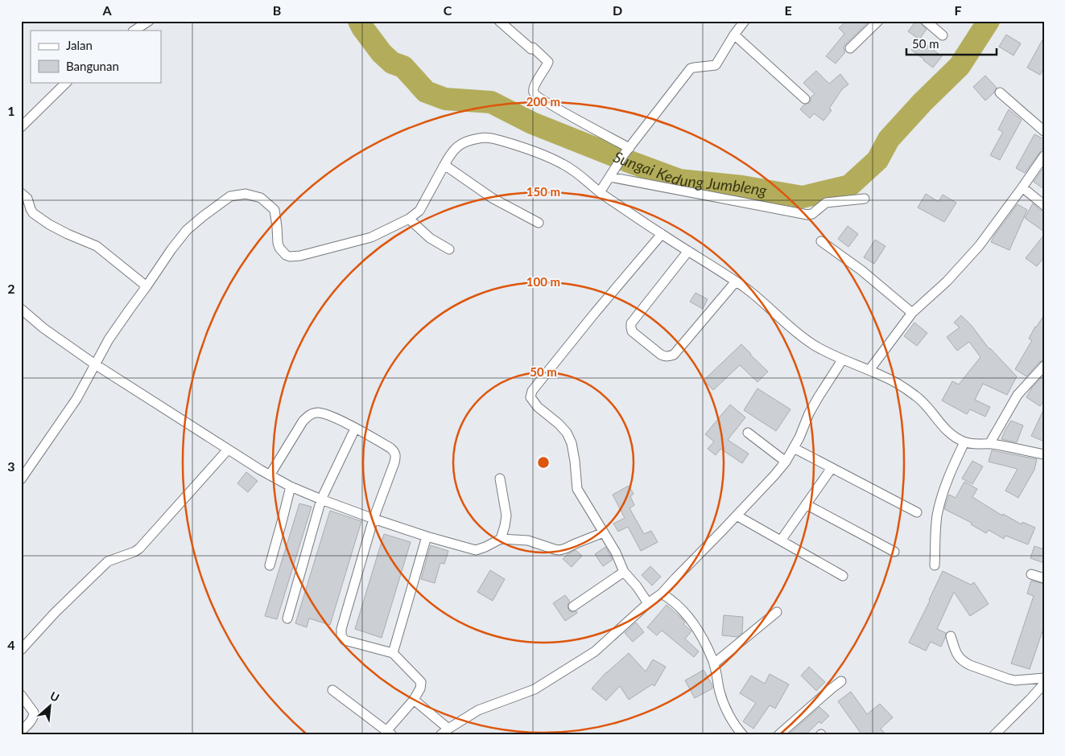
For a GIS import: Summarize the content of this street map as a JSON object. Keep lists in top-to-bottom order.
{
  "water": ["Sungai Kedung Jumbleng"],
  "legend": ["Jalan", "Bangunan"],
  "scale_bar": "50 m",
  "north": "top right",
  "grid": {
    "columns": [
      "A",
      "B",
      "C",
      "D",
      "E",
      "F"
    ],
    "rows": [
      "1",
      "2",
      "3",
      "4"
    ]
  },
  "rings": [
    "200 m",
    "150 m",
    "100 m",
    "50 m"
  ]
}
